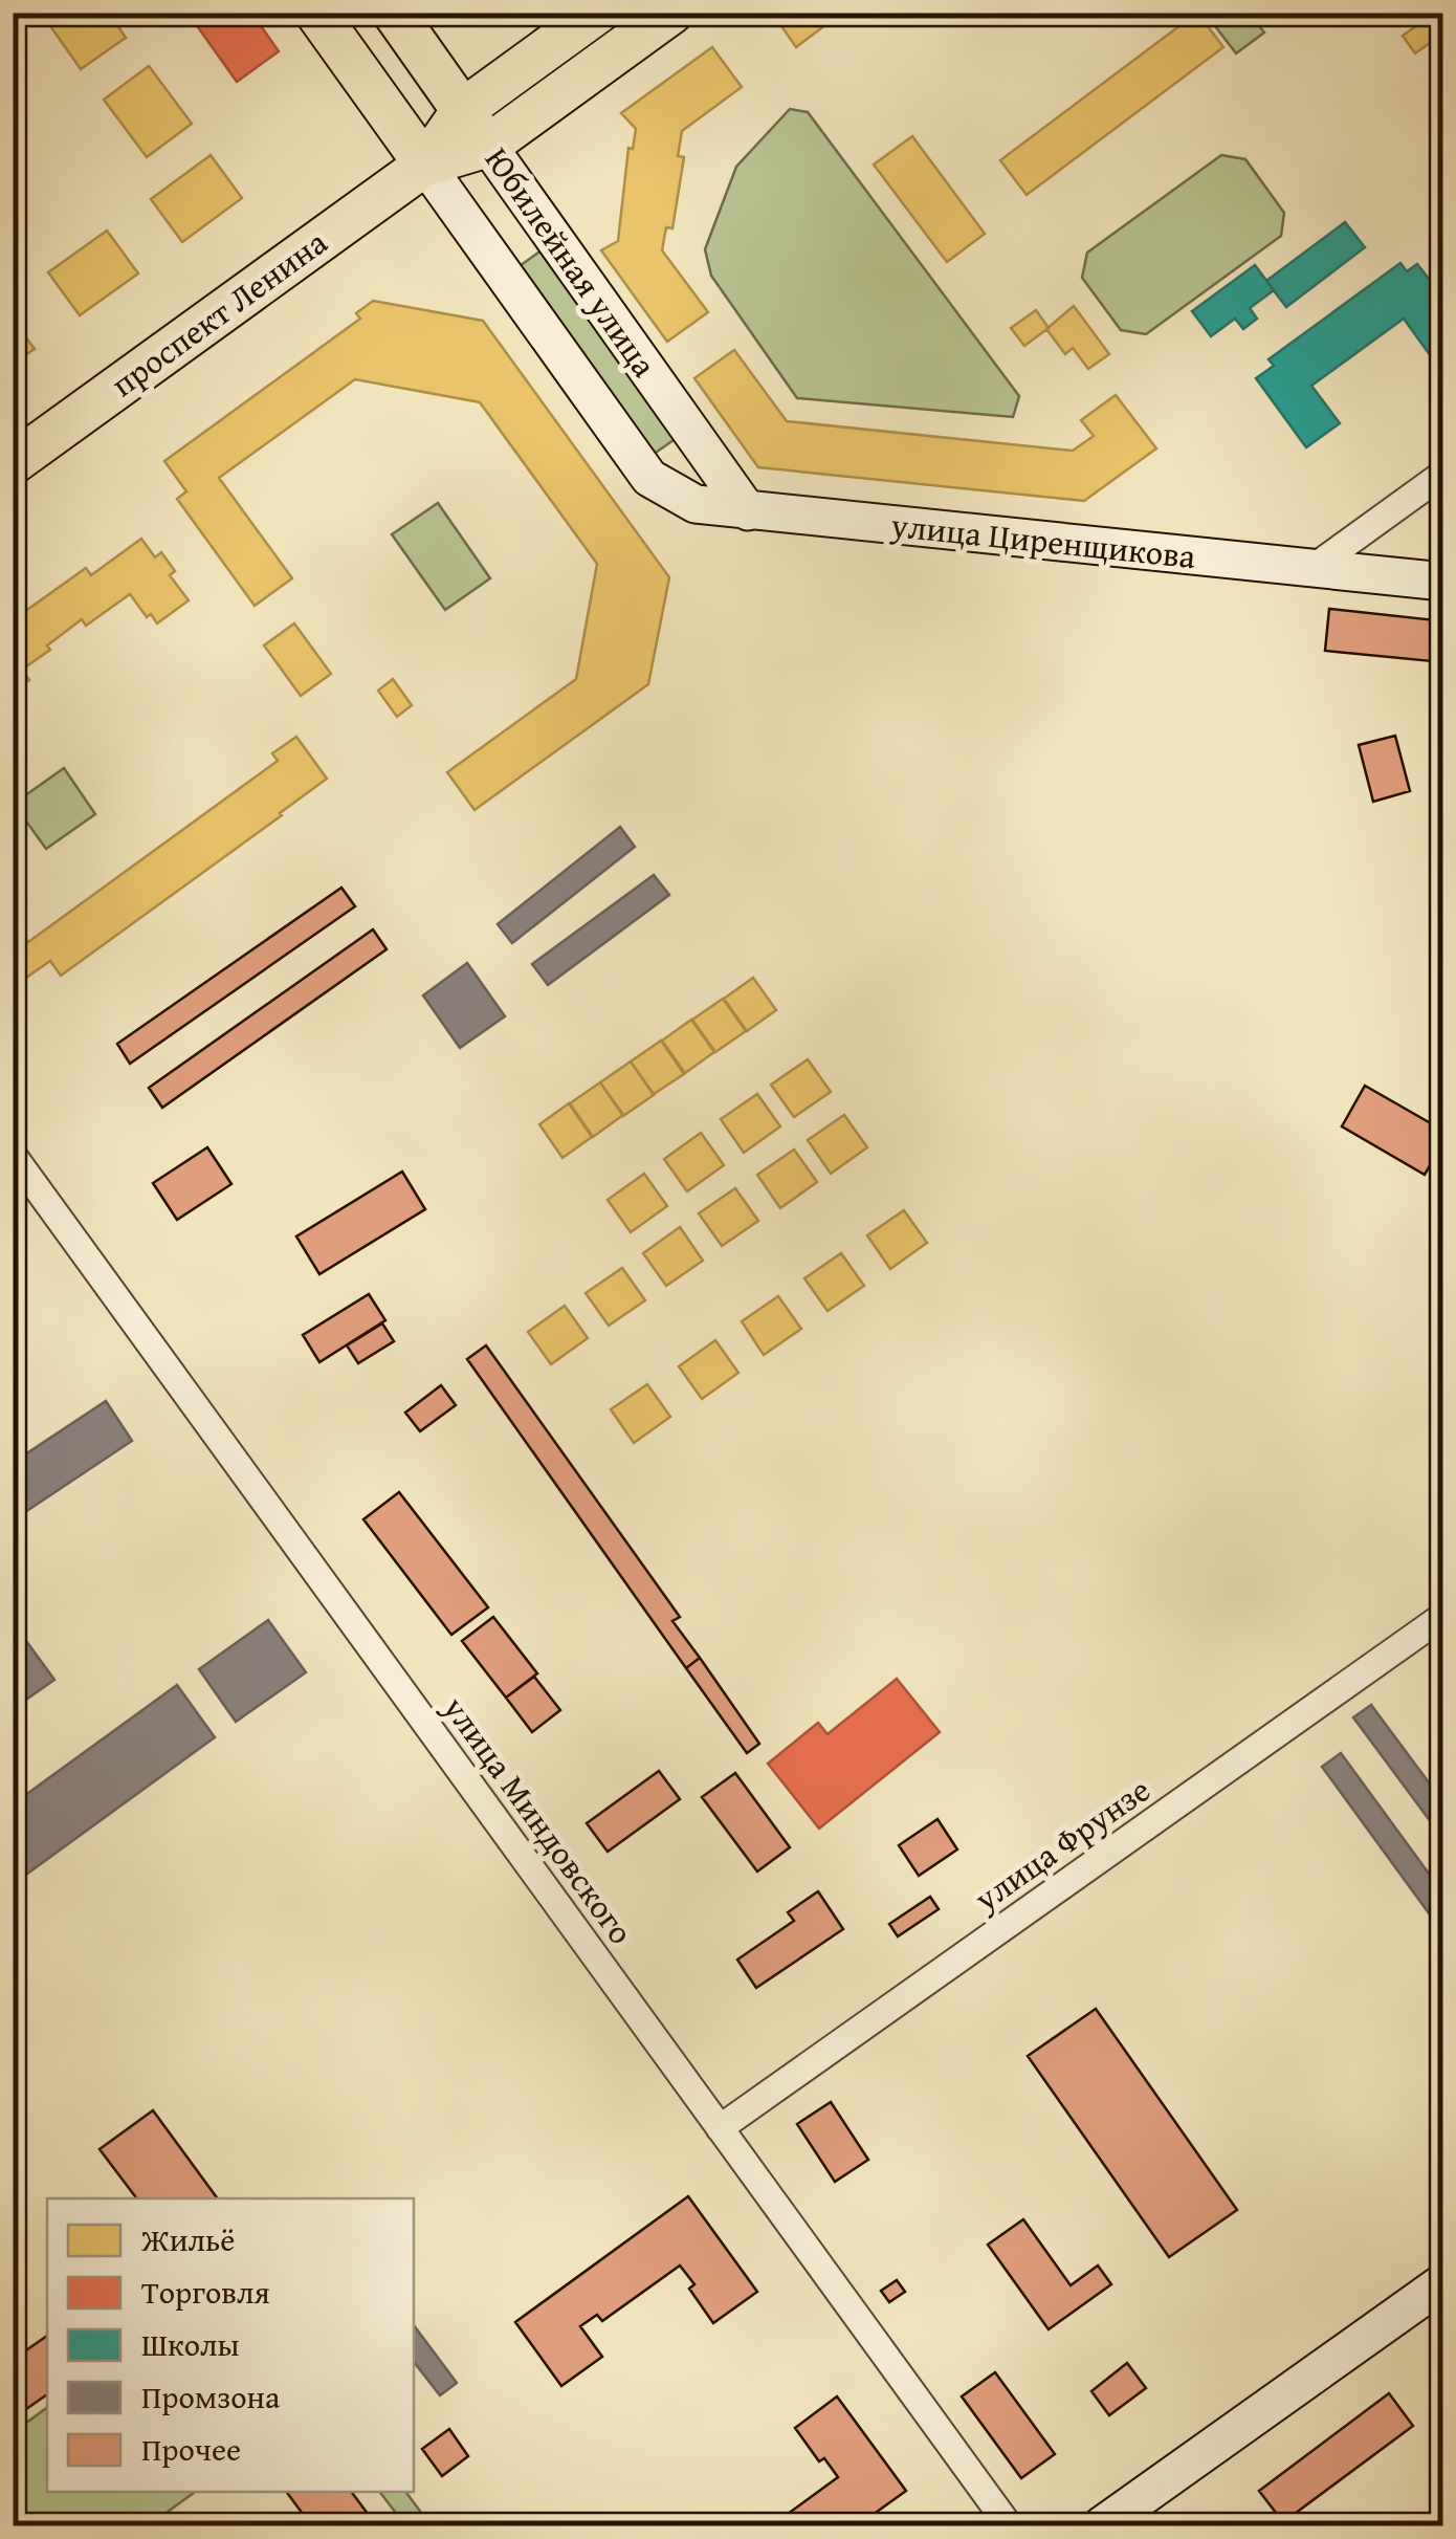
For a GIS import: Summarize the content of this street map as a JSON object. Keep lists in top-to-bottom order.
{
  "streets": {
    "main road": ["Юбилейная улица", "проспект Ленина"],
    "street": ["улица Циренщикова", "улица Миндовского", "улица Фрунзе"]
  },
  "crossings": [
    ["Юбилейная улица", "проспект Ленина"],
    ["Юбилейная улица", "улица Циренщикова"],
    ["проспект Ленина", "улица Циренщикова"],
    ["улица Миндовского", "улица Фрунзе"]
  ],
  "legend": [
    "Жильё",
    "Торговля",
    "Школы",
    "Промзона",
    "Прочее"
  ]
}
